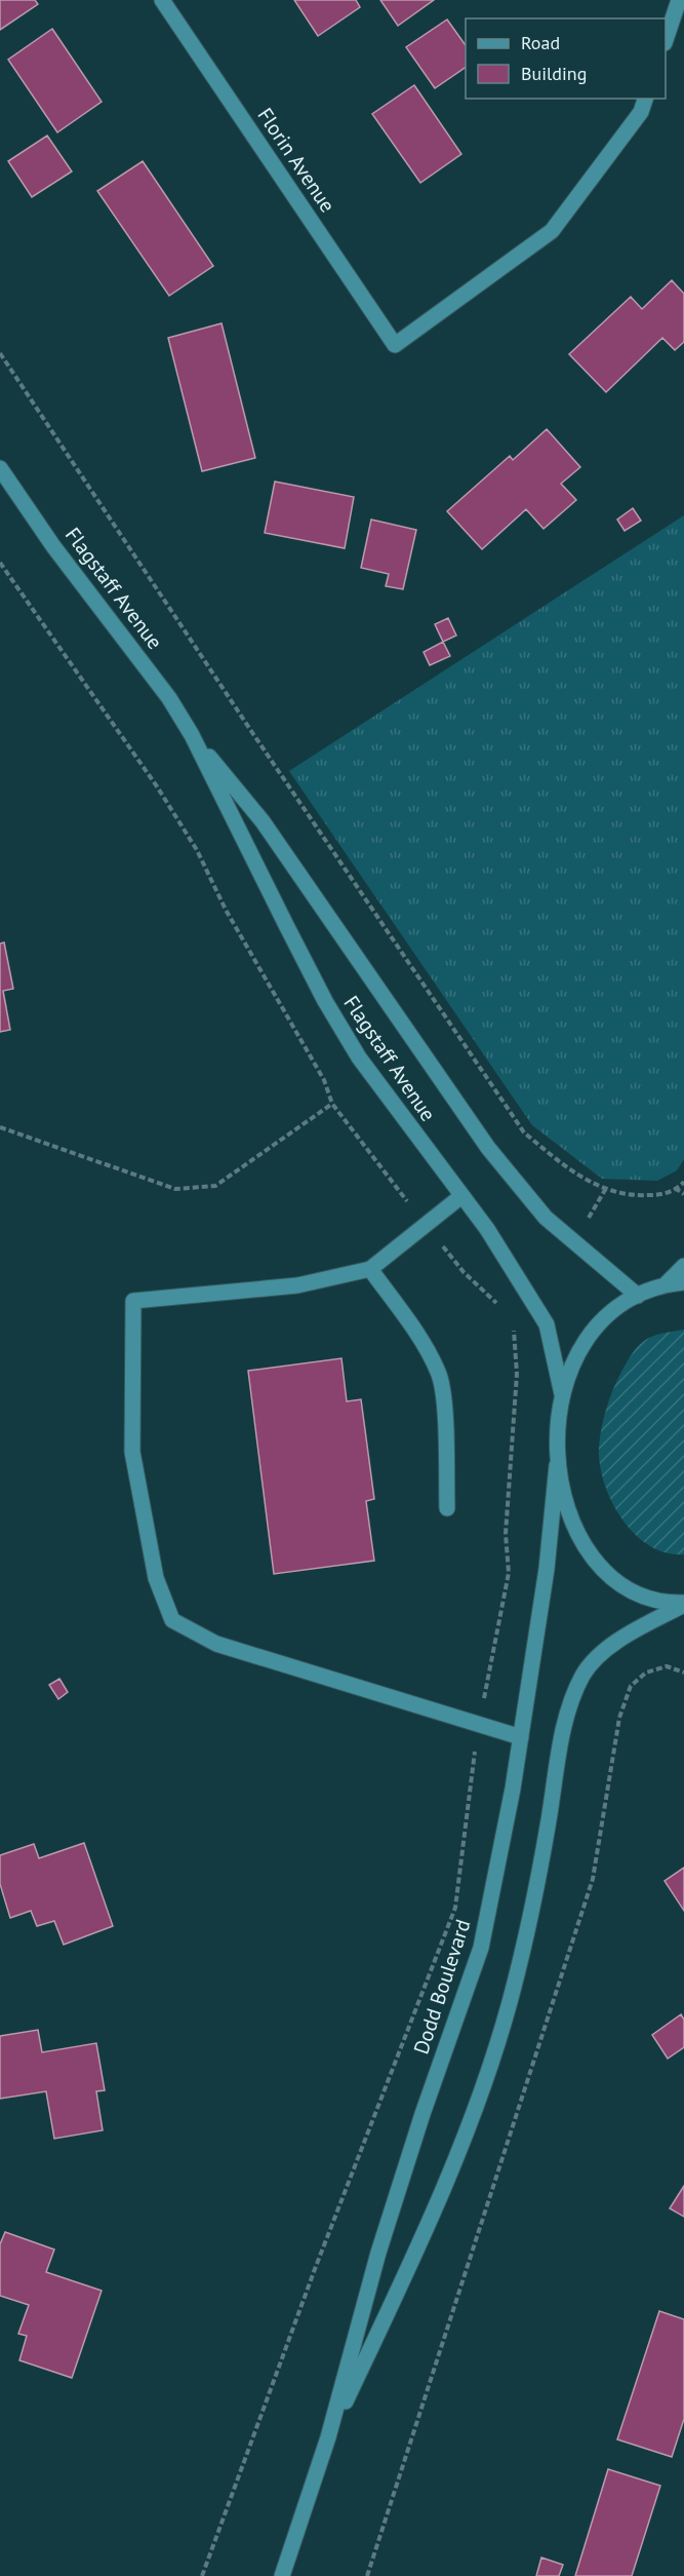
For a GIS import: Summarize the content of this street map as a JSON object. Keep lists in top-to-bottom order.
{
  "streets": {
    "street": ["Florin Avenue", "Flagstaff Avenue", "Dodd Boulevard"]
  },
  "legend": ["Road", "Building"]
}
